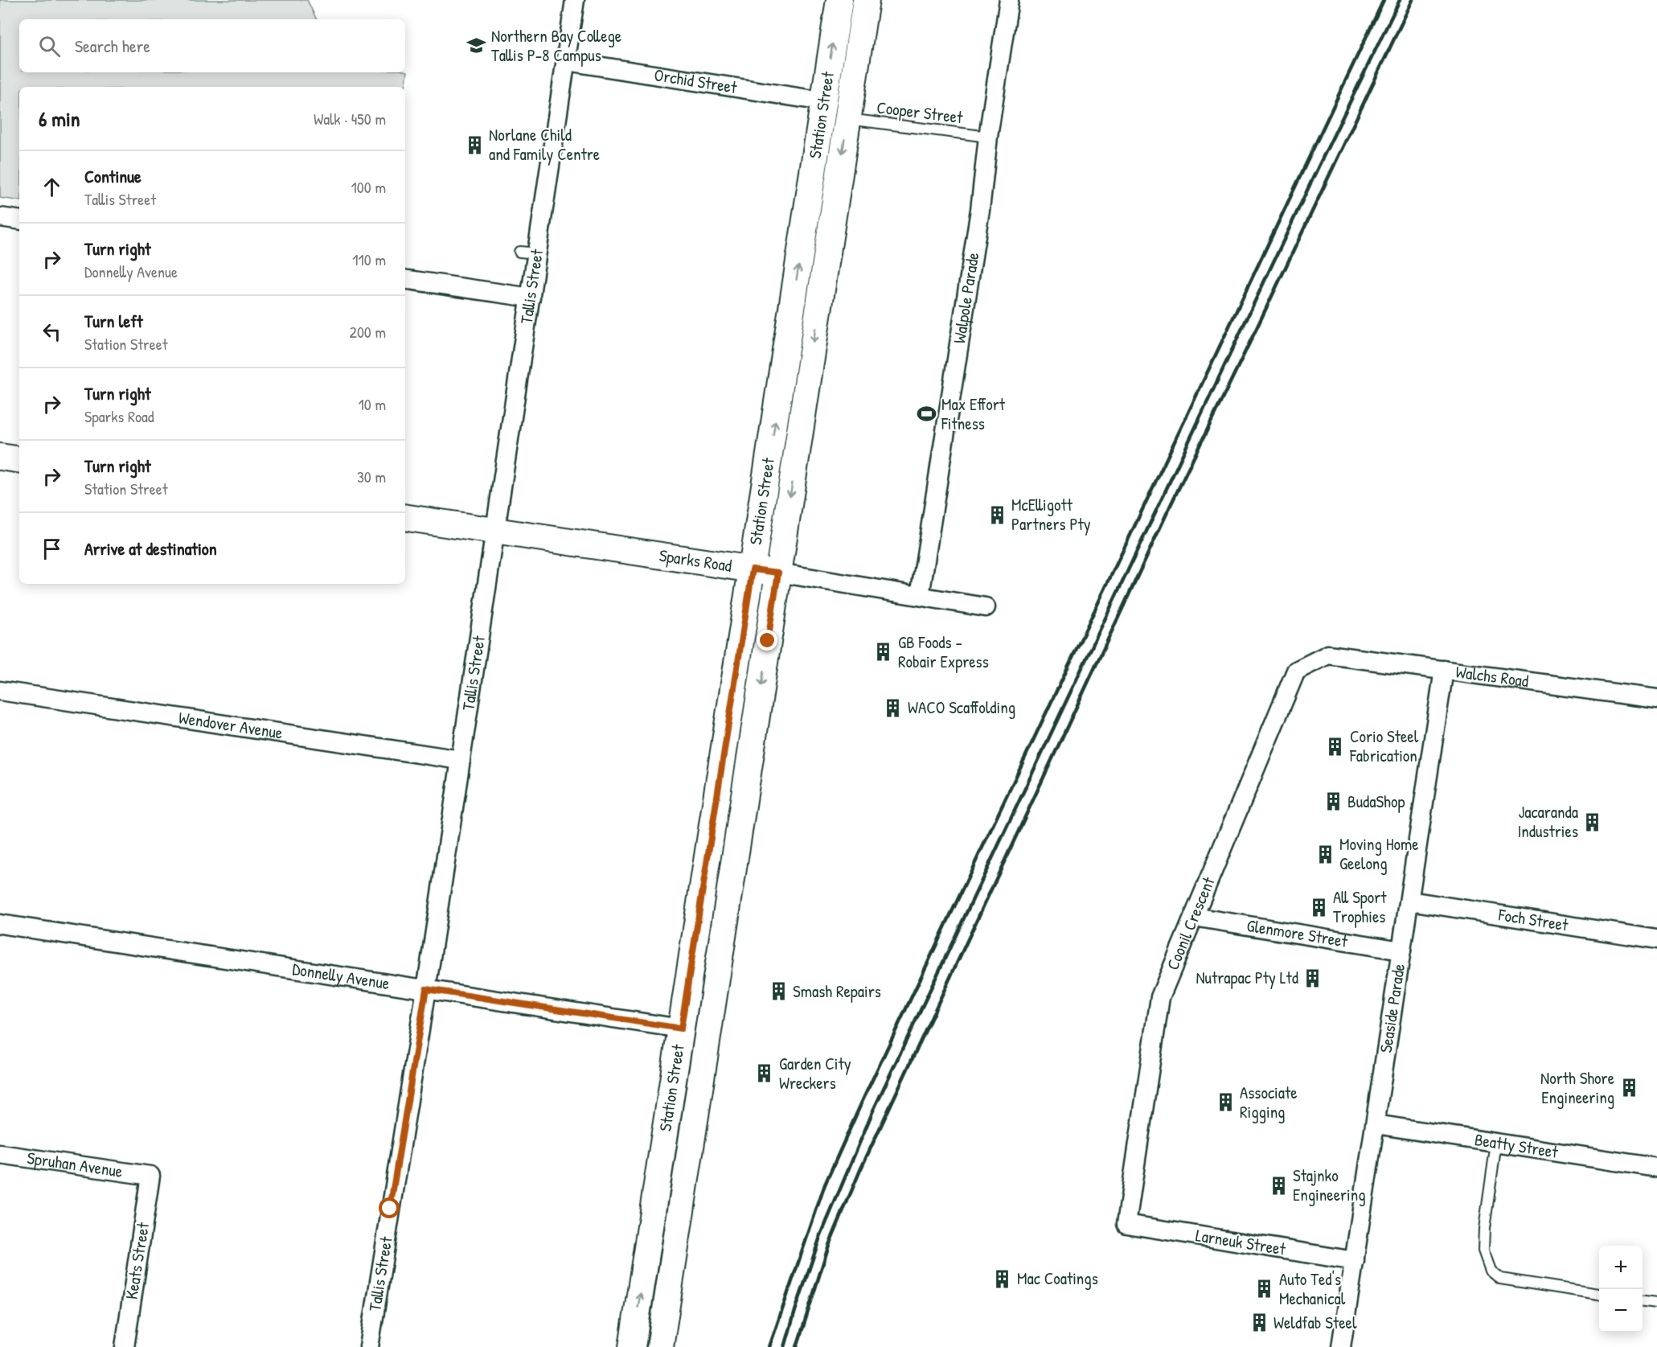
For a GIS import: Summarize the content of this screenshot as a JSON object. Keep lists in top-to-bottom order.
{
  "streets": {
    "main road": ["Station Street", "Sparks Road"],
    "street": [
      "Orchid Street",
      "Tallis Street",
      "Walpole Parade",
      "Walchs Road",
      "Wendover Avenue",
      "Foch Street",
      "Coonil Crescent",
      "Glenmore Street",
      "Donnelly Avenue",
      "Seaside Parade",
      "Beatty Street",
      "Spruhan Avenue",
      "Larneuk Street",
      "Keats Street"
    ],
    "lane": ["Cooper Street"]
  },
  "crossings": [
    ["Orchid Street", "Station Street"],
    ["Orchid Street", "Tallis Street"],
    ["Cooper Street", "Station Street"],
    ["Cooper Street", "Walpole Parade"],
    ["Station Street", "Sparks Road"],
    ["Station Street", "Donnelly Avenue"],
    ["Tallis Street", "Sparks Road"],
    ["Tallis Street", "Wendover Avenue"],
    ["Tallis Street", "Donnelly Avenue"],
    ["Walpole Parade", "Sparks Road"],
    ["Walchs Road", "Coonil Crescent"],
    ["Walchs Road", "Seaside Parade"],
    ["Foch Street", "Seaside Parade"],
    ["Coonil Crescent", "Glenmore Street"],
    ["Coonil Crescent", "Larneuk Street"],
    ["Glenmore Street", "Seaside Parade"],
    ["Seaside Parade", "Beatty Street"],
    ["Seaside Parade", "Larneuk Street"],
    ["Spruhan Avenue", "Keats Street"]
  ],
  "places": {
    "school or university": ["Northern Bay College Tallis P-8 Campus"],
    "building": [
      "Norlane Child and Family Centre",
      "McElligott Partners Pty",
      "GB Foods - Robair Express",
      "WACO Scaffolding",
      "Corio Steel Fabrication",
      "BudaShop",
      "Jacaranda Industries",
      "Moving Home Geelong",
      "All Sport Trophies",
      "Nutrapac Pty Ltd",
      "Smash Repairs",
      "Garden City Wreckers",
      "North Shore Engineering",
      "Associate Rigging",
      "Stajnko Engineering",
      "Mac Coatings",
      "Auto Ted's Mechanical",
      "Weldfab Steel"
    ],
    "sports": ["Max Effort Fitness"]
  },
  "page": {
    "search": "Search here",
    "heading": ["6 min", "Walk · 450 m"],
    "list": [
      ["Continue", "Tallis Street", "100 m"],
      ["Turn right", "Donnelly Avenue", "110 m"],
      ["Turn left", "Station Street", "200 m"],
      ["Turn right", "Sparks Road", "10 m"],
      ["Turn right", "Station Street", "30 m"],
      "Arrive at destination"
    ],
    "map_buttons": ["+", "−"]
  }
}
